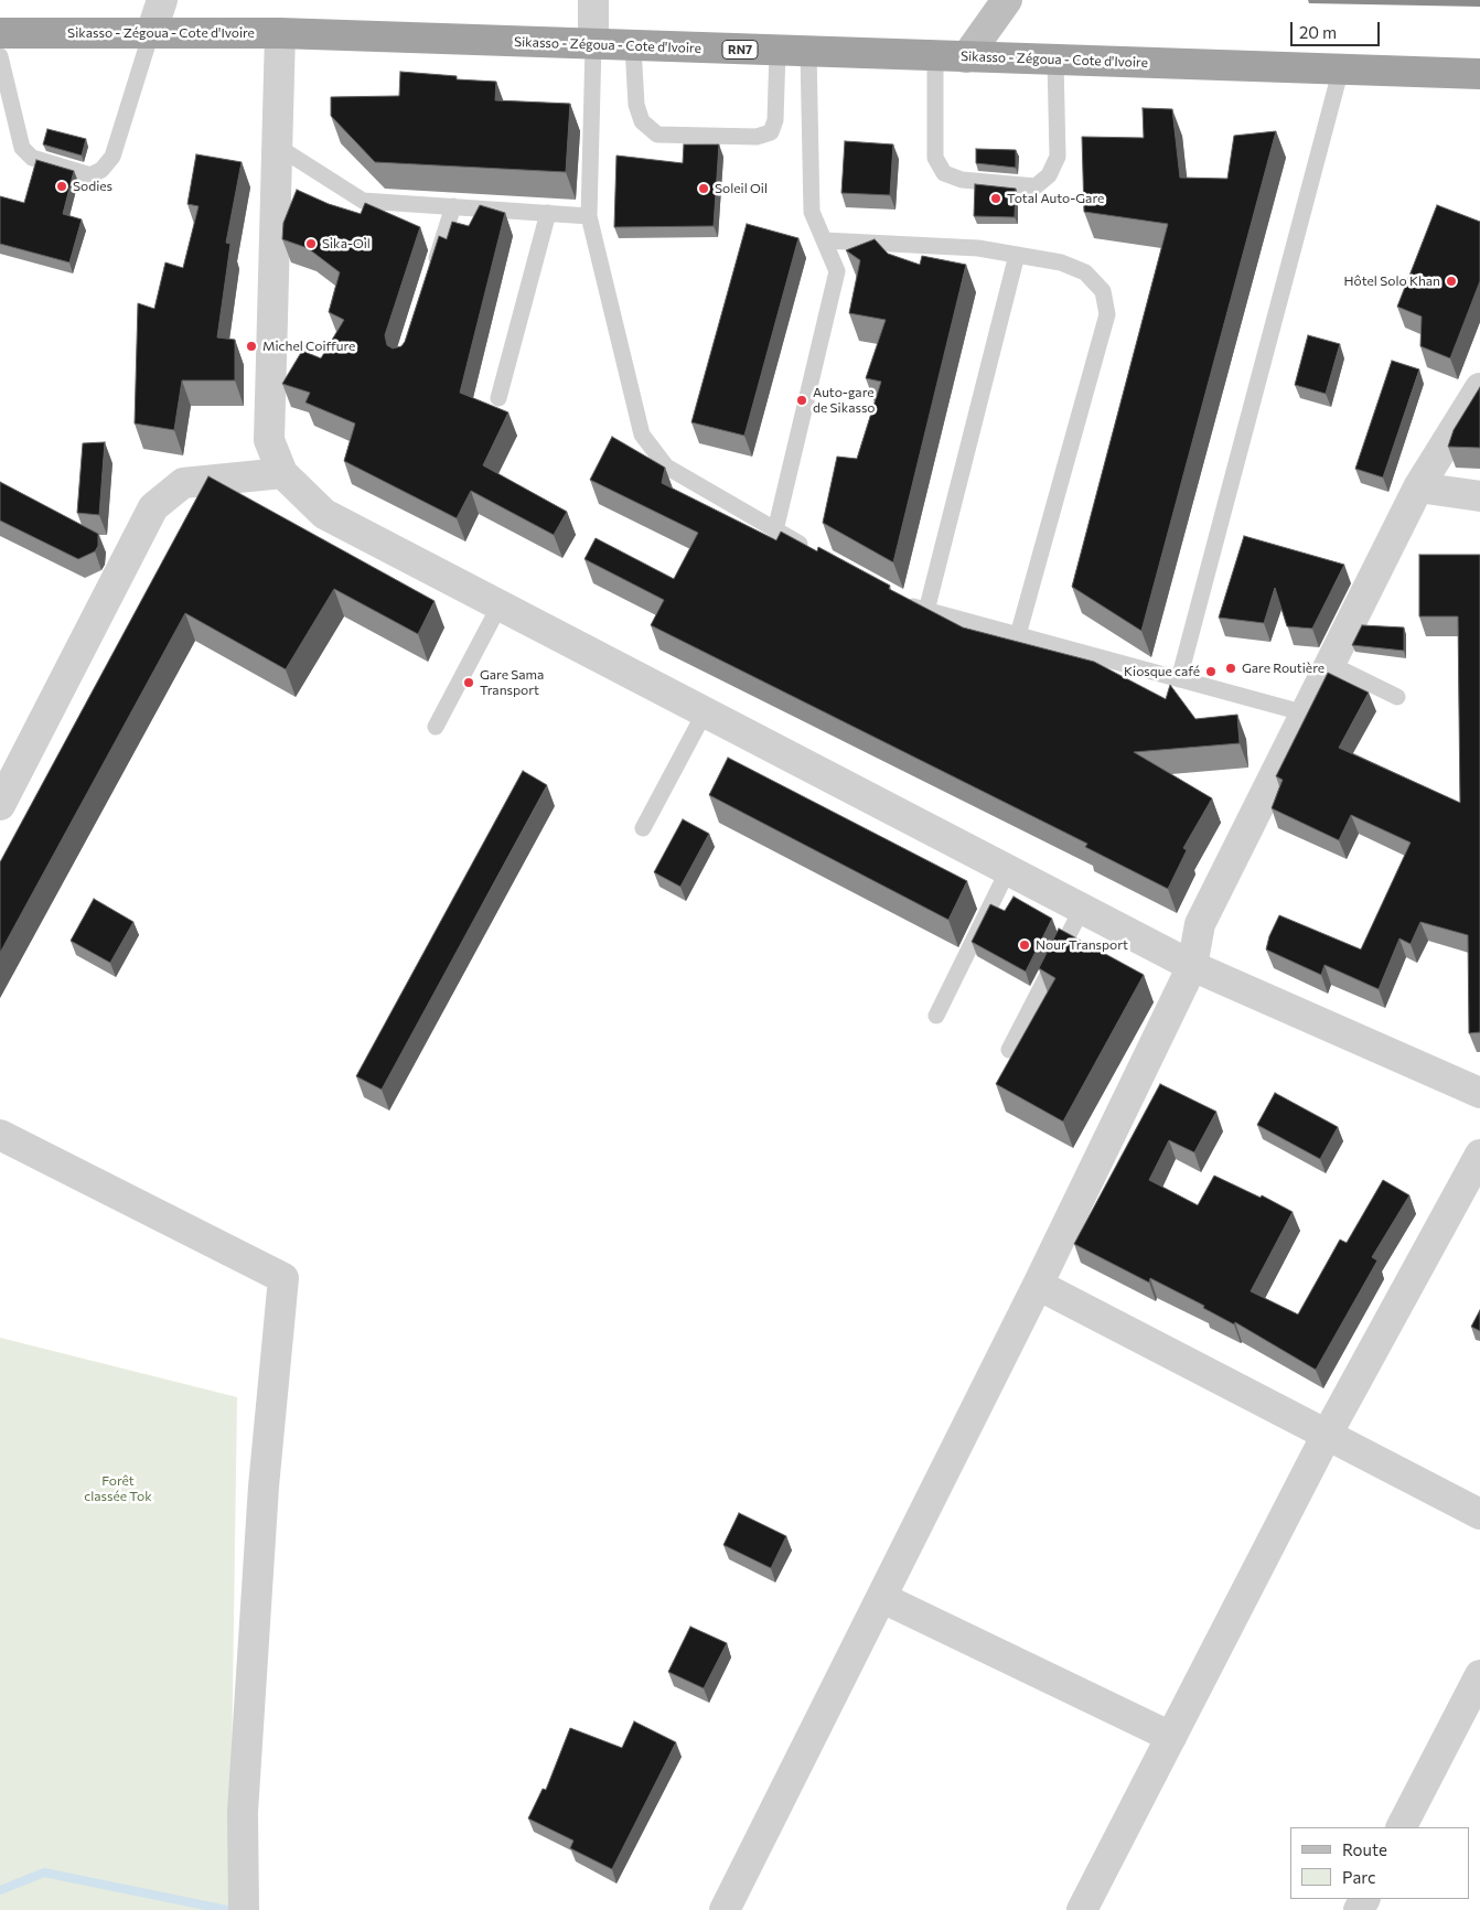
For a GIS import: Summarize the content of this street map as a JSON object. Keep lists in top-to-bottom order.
{
  "streets": {
    "highway": ["Sikasso - Zégoua - Cote d'Ivoire", "RN7"]
  },
  "parks": ["Forêt classée Tok"],
  "places": [
    "Sodies",
    "Soleil Oil",
    "Total Auto-Gare",
    "Sika-Oil",
    "Hôtel Solo Khan",
    "Michel Coiffure",
    "Auto-gare de Sikasso",
    "Gare Routière",
    "Kiosque café",
    "Gare Sama Transport",
    "Nour Transport"
  ],
  "legend": ["Route", "Parc"],
  "scale_bar": "20 m"
}
